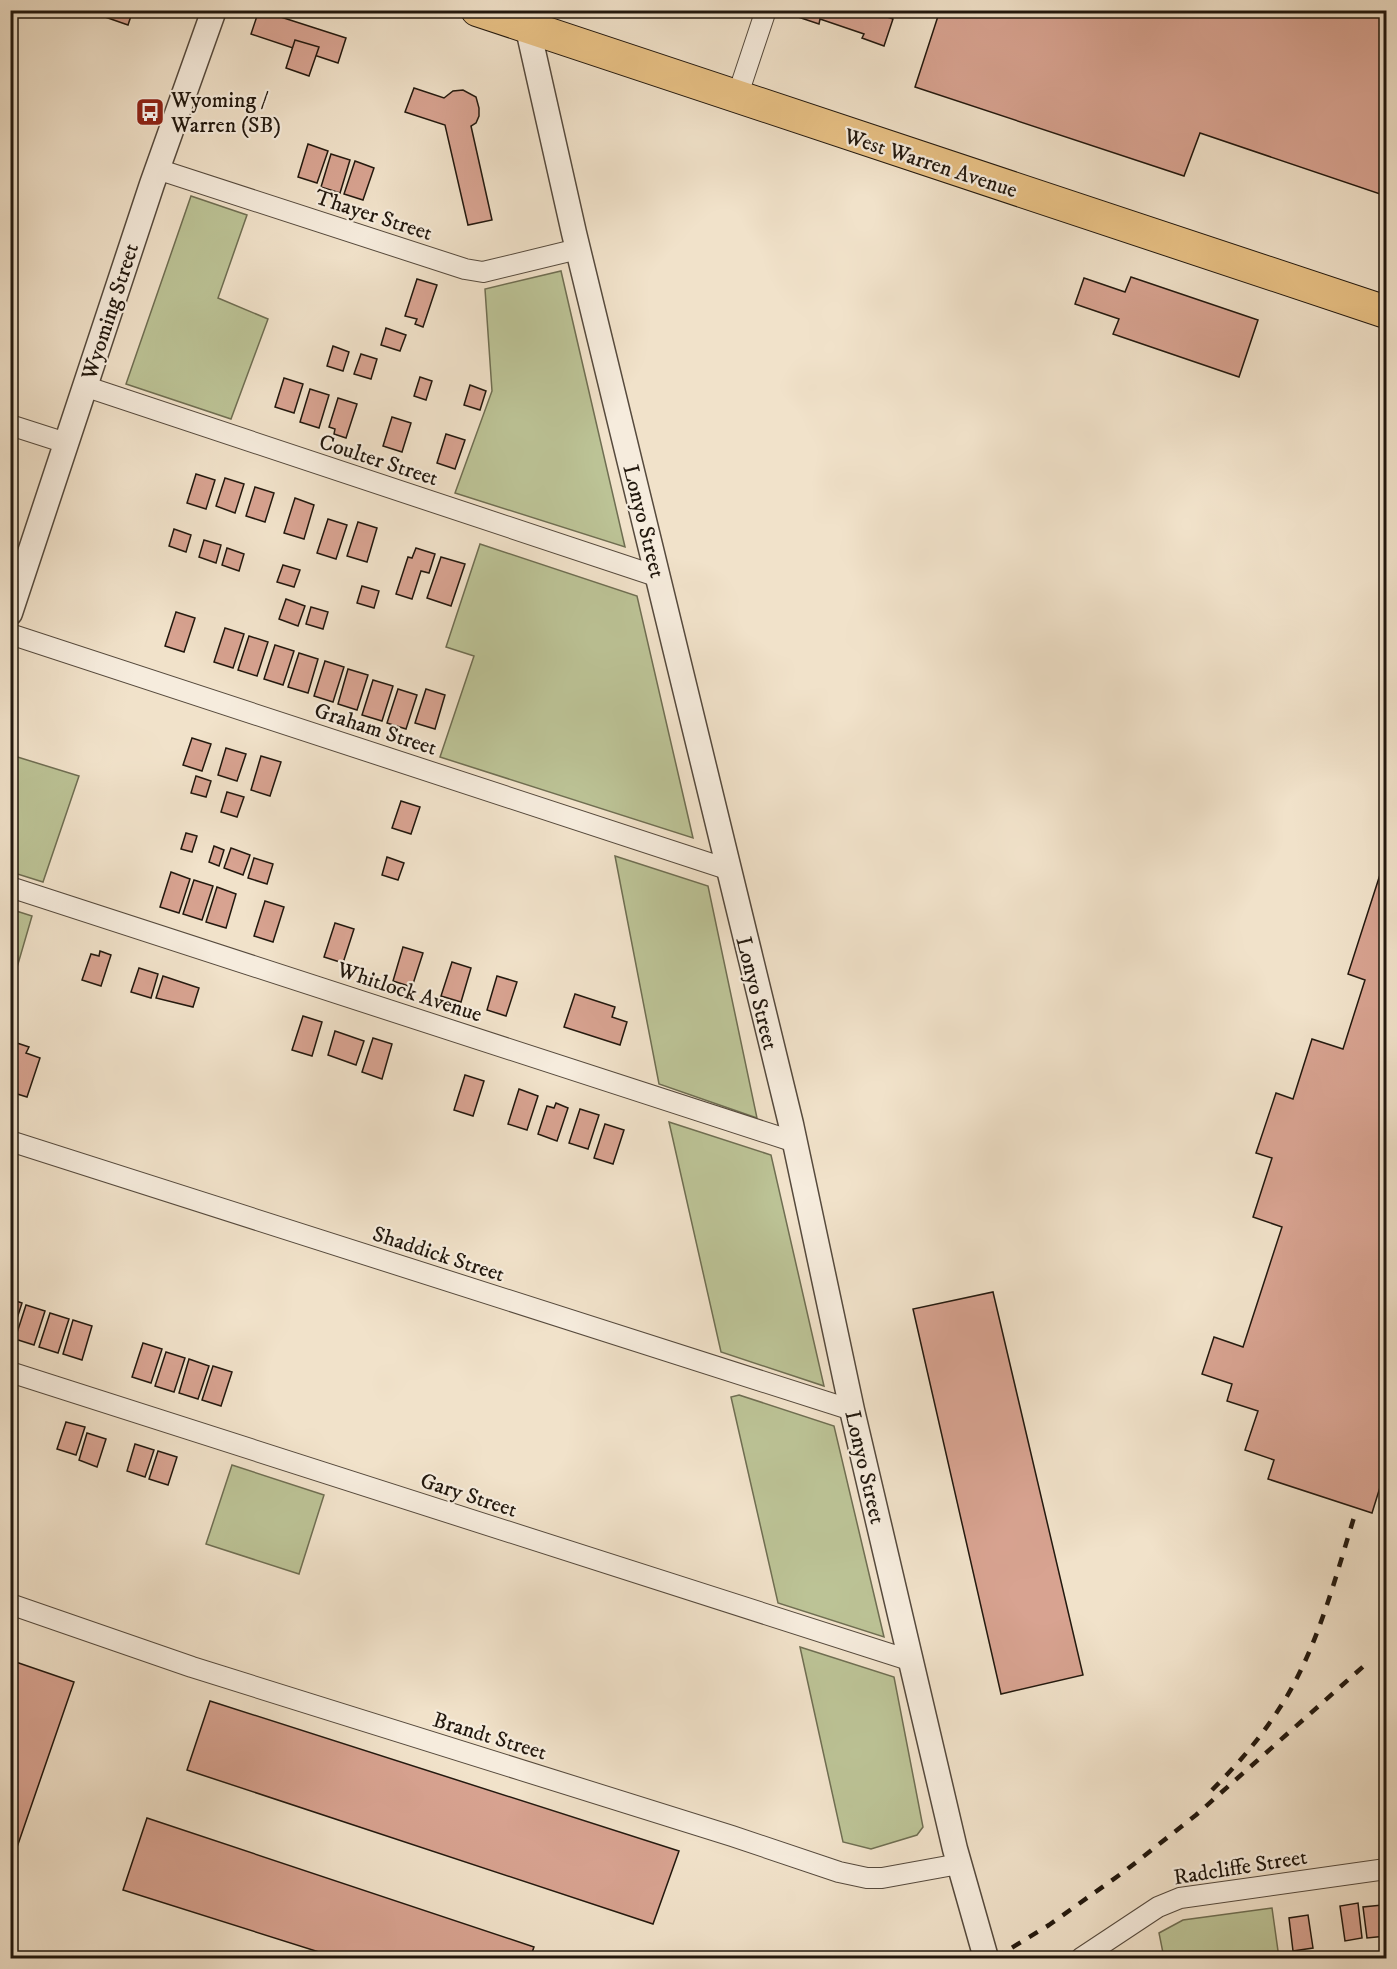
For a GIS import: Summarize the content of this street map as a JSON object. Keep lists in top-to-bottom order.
{
  "streets": {
    "main road": ["West Warren Avenue"],
    "street": [
      "Thayer Street",
      "Wyoming Street",
      "Coulter Street",
      "Lonyo Street",
      "Graham Street",
      "Whitlock Avenue",
      "Shaddick Street",
      "Gary Street",
      "Brandt Street",
      "Radcliffe Street"
    ]
  },
  "crossings": [
    ["West Warren Avenue", "Lonyo Street"],
    ["Thayer Street", "Wyoming Street"],
    ["Thayer Street", "Lonyo Street"],
    ["Wyoming Street", "Coulter Street"],
    ["Coulter Street", "Lonyo Street"],
    ["Lonyo Street", "Graham Street"],
    ["Lonyo Street", "Whitlock Avenue"],
    ["Lonyo Street", "Shaddick Street"],
    ["Lonyo Street", "Gary Street"],
    ["Lonyo Street", "Brandt Street"]
  ],
  "places": {
    "bus stop": ["Wyoming / Warren (SB)"]
  }
}
